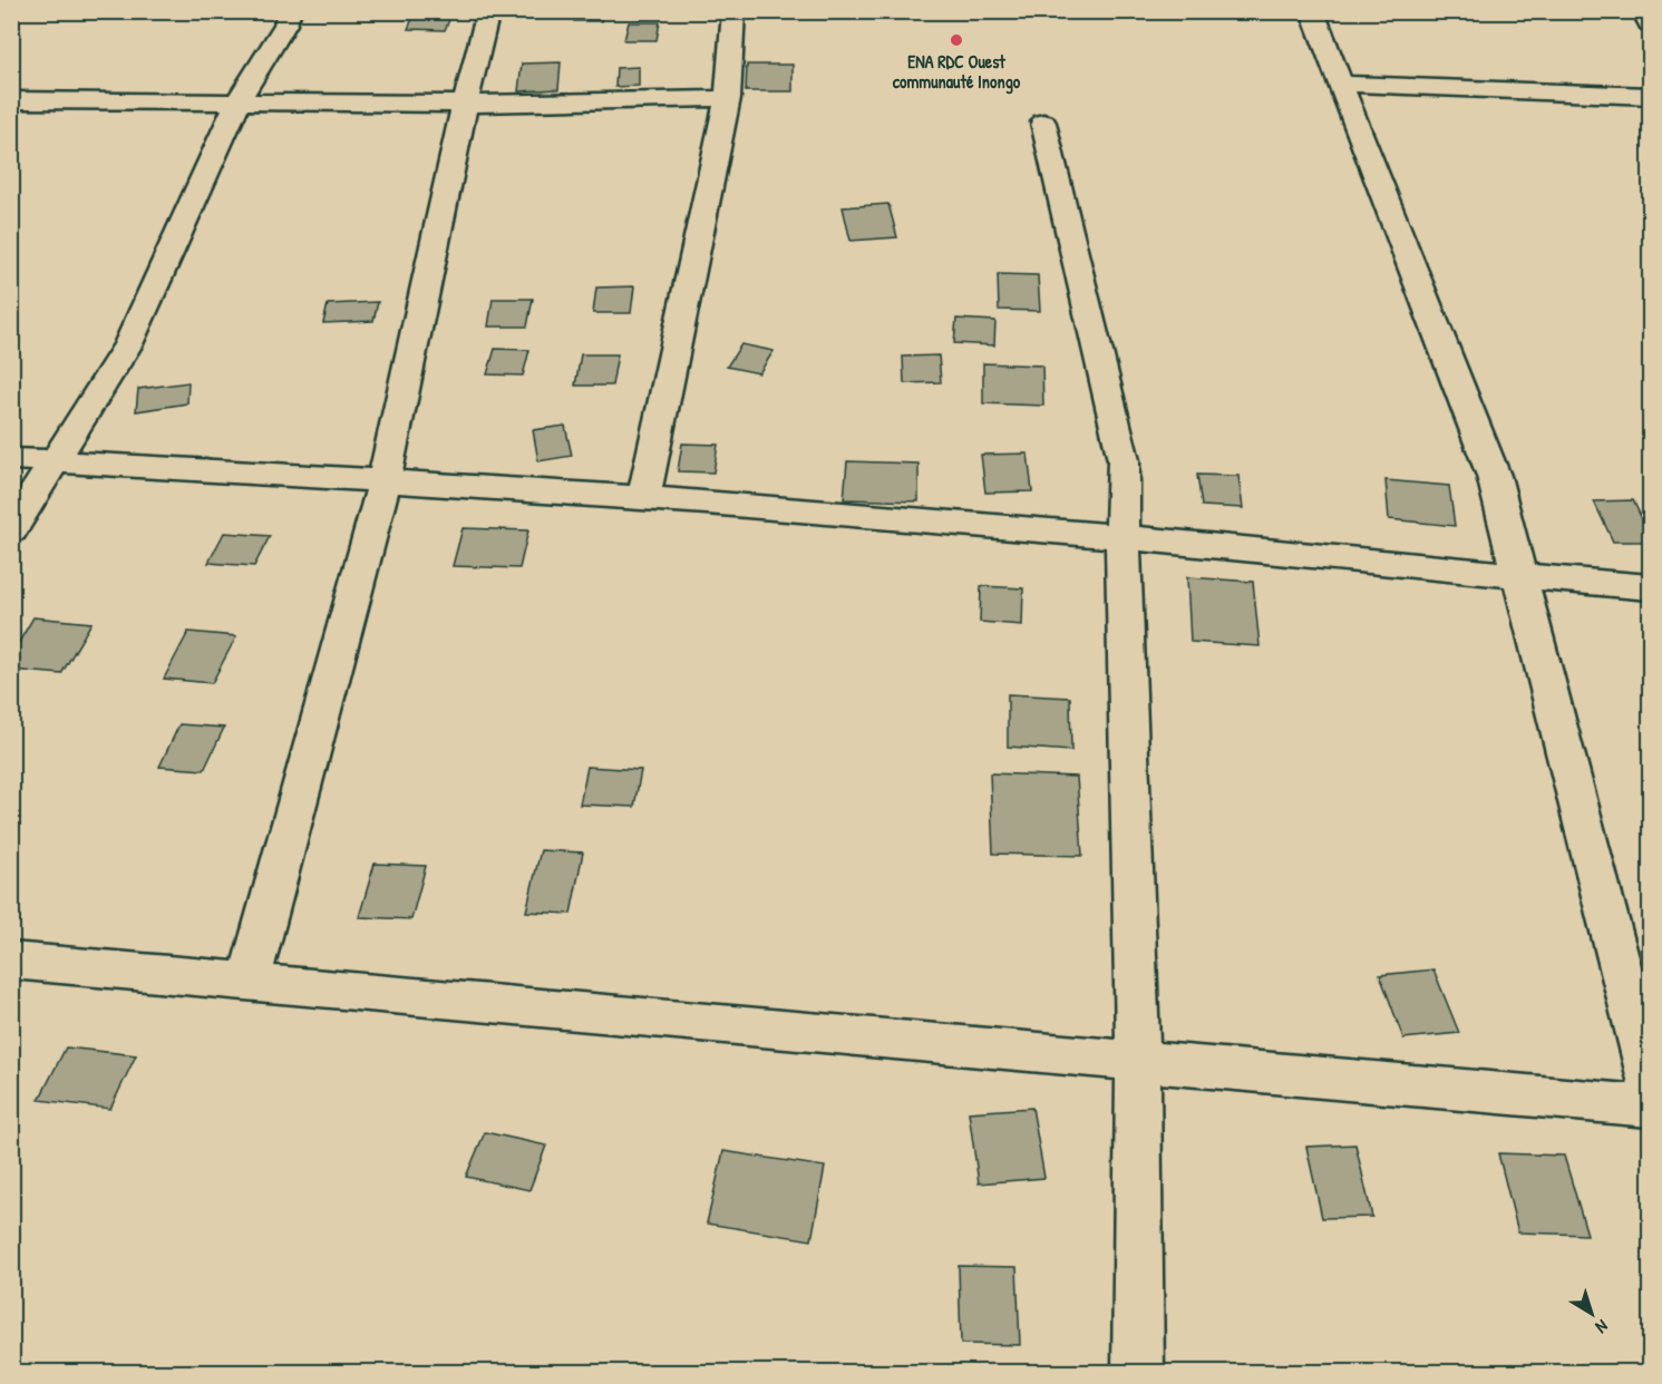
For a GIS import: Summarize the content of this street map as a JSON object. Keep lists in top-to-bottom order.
{
  "places": ["ENA RDC Ouest communauté Inongo"],
  "north": "bottom right"
}
